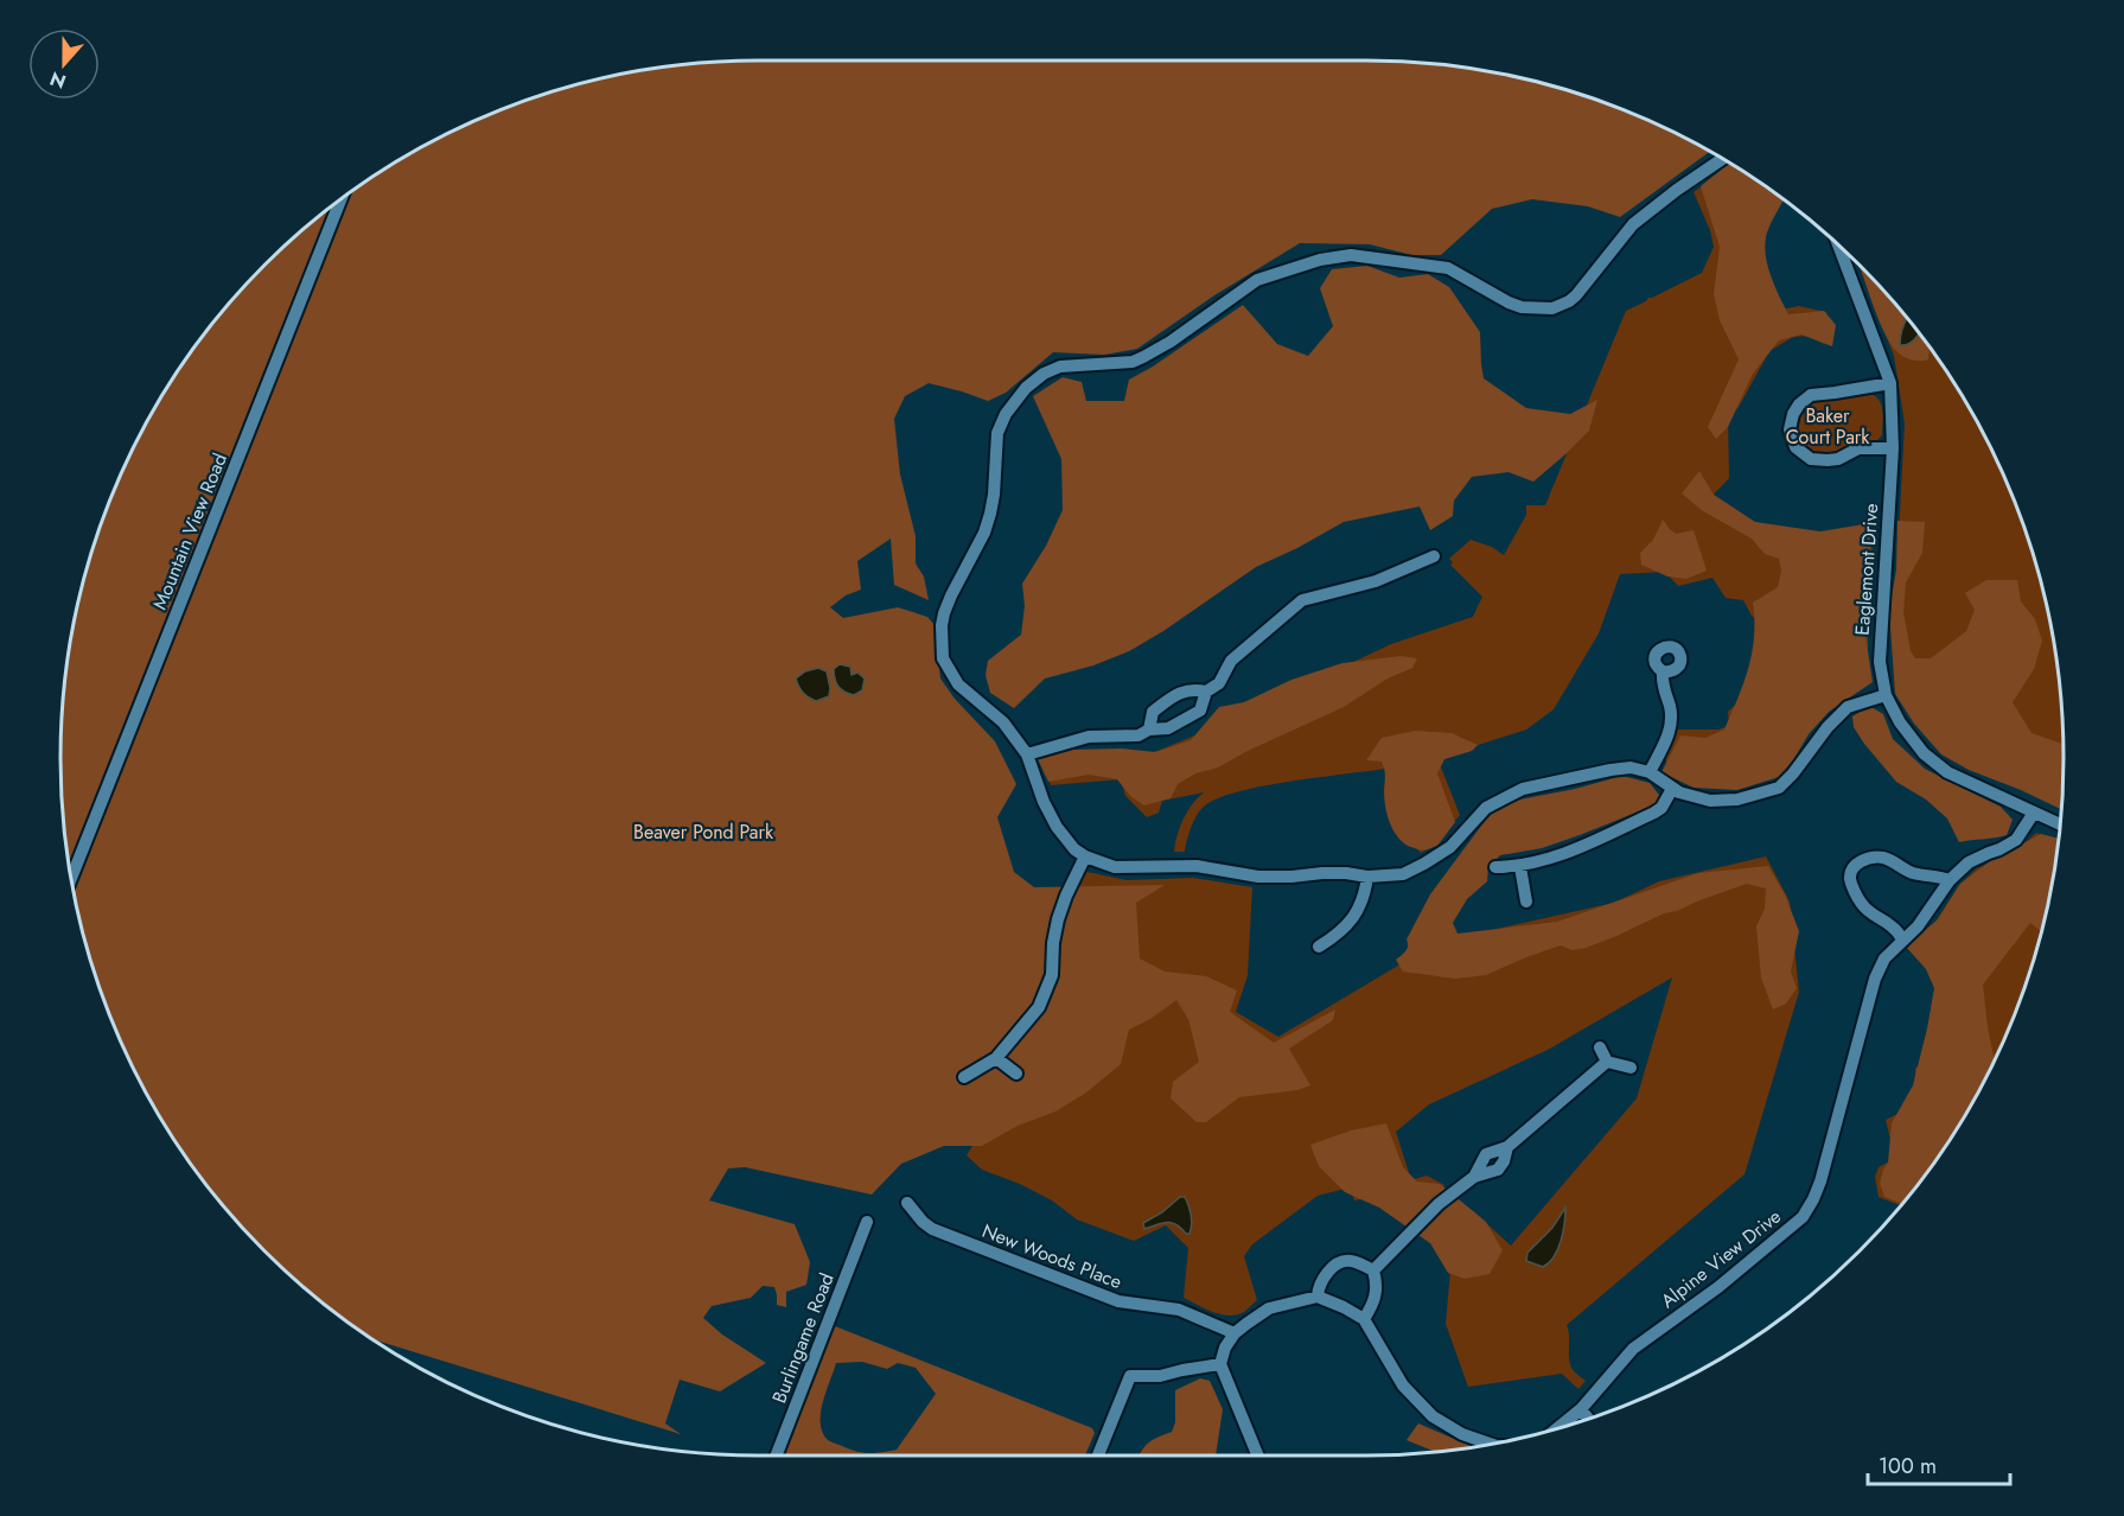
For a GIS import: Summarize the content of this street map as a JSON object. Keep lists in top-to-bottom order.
{
  "streets": {
    "street": [
      "Mountain View Road",
      "Eaglemont Drive",
      "New Woods Place",
      "Alpine View Drive",
      "Burlingame Road"
    ]
  },
  "crossings": [
    ["Eaglemont Drive", "Alpine View Drive"]
  ],
  "parks": ["Baker Court Park", "Beaver Pond Park"],
  "scale_bar": "100 m",
  "north": "bottom"
}
